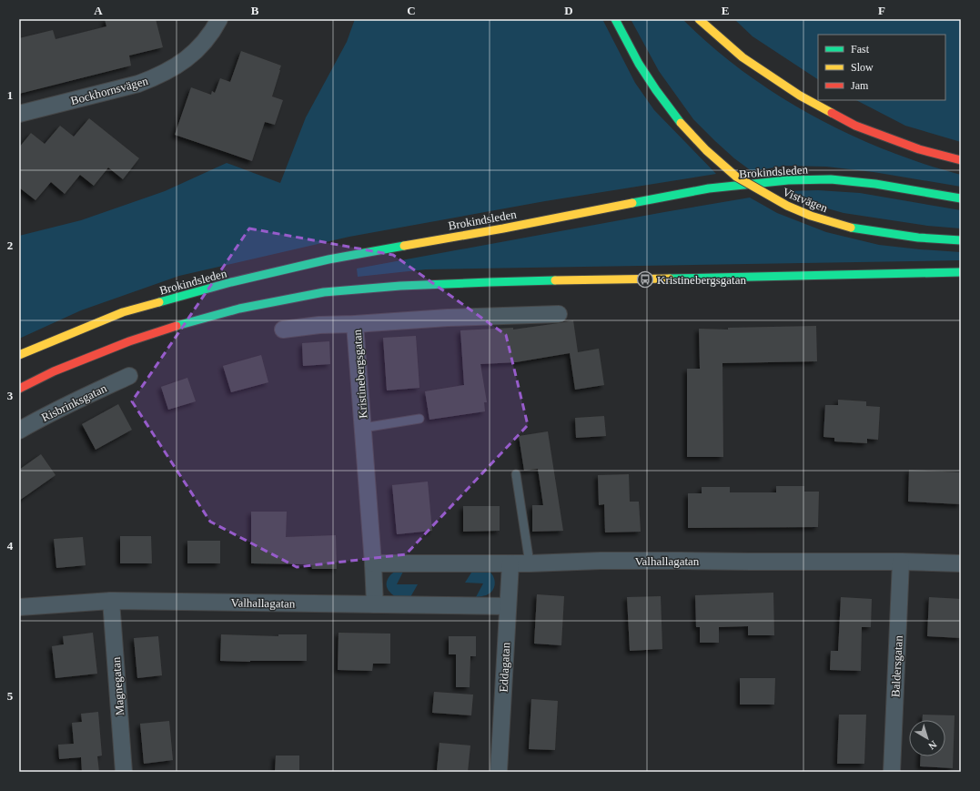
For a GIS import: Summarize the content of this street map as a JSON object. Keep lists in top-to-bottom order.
{
  "streets": {
    "main road": ["Brokindsleden", "Vistvägen"],
    "street": [
      "Bockhornsvägen",
      "Kristinebergsgatan",
      "Risbrinksgatan",
      "Valhallagatan",
      "Baldersgatan",
      "Eddagatan",
      "Magnegatan"
    ]
  },
  "crossings": [
    ["Kristinebergsgatan", "Valhallagatan"],
    ["Valhallagatan", "Baldersgatan"],
    ["Valhallagatan", "Eddagatan"],
    ["Valhallagatan", "Magnegatan"]
  ],
  "places": {
    "bus stop": ["Kristinebergsgatan"]
  },
  "legend": ["Fast", "Slow", "Jam"],
  "north": "bottom right",
  "grid": {
    "columns": [
      "A",
      "B",
      "C",
      "D",
      "E",
      "F"
    ],
    "rows": [
      "1",
      "2",
      "3",
      "4",
      "5"
    ]
  }
}
